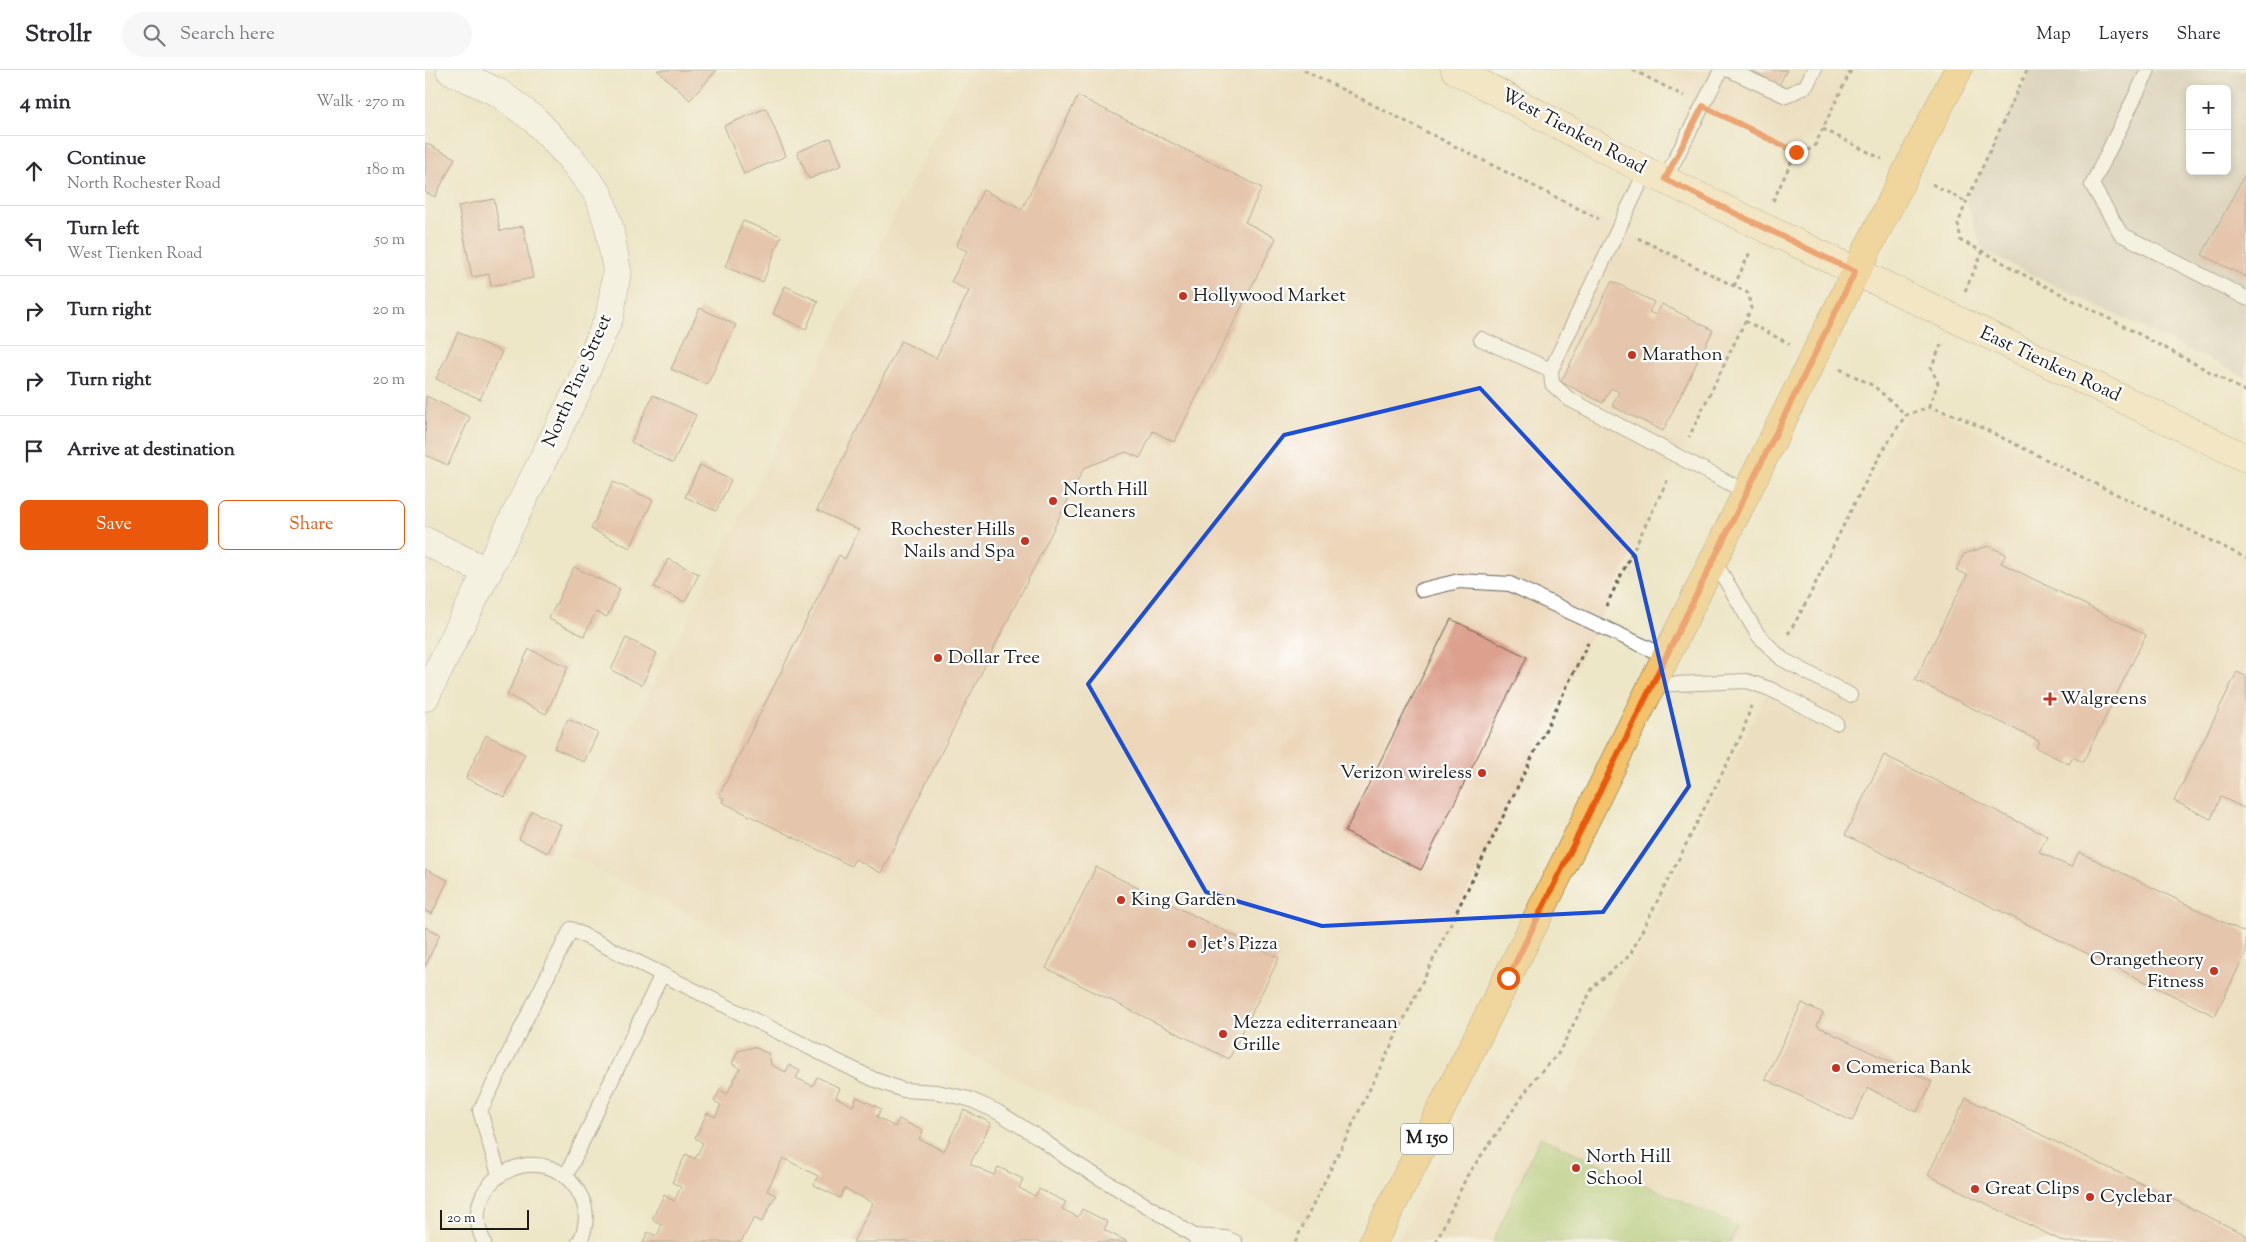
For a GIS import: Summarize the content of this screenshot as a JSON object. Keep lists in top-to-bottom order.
{
  "streets": {
    "main road": ["West Tienken Road", "East Tienken Road", "M 150"],
    "street": ["North Pine Street"]
  },
  "crossings": [
    ["West Tienken Road", "East Tienken Road"],
    ["West Tienken Road", "M 150"],
    ["East Tienken Road", "M 150"]
  ],
  "places": {
    "other": [
      "Hollywood Market",
      "Marathon",
      "North Hill Cleaners",
      "Rochester Hills Nails and Spa",
      "Dollar Tree",
      "Verizon wireless",
      "King Garden",
      "Jet's Pizza",
      "Orangetheory Fitness",
      "Mezza editerraneaan Grille",
      "Comerica Bank",
      "North Hill School",
      "Great Clips",
      "Cyclebar"
    ],
    "health": ["Walgreens"]
  },
  "scale_bar": "20 m",
  "page": {
    "header": "Strollr",
    "search": "Search here",
    "nav": ["Map", "Layers", "Share"],
    "heading": ["4 min", "Walk · 270 m"],
    "map_buttons": ["+", "−"],
    "list": [
      ["Continue", "North Rochester Road", "180 m"],
      ["Turn left", "West Tienken Road", "50 m"],
      ["Turn right", "20 m"],
      ["Turn right", "20 m"],
      "Arrive at destination"
    ],
    "buttons": ["Save", "Share"],
    "scale": "20 m"
  }
}
